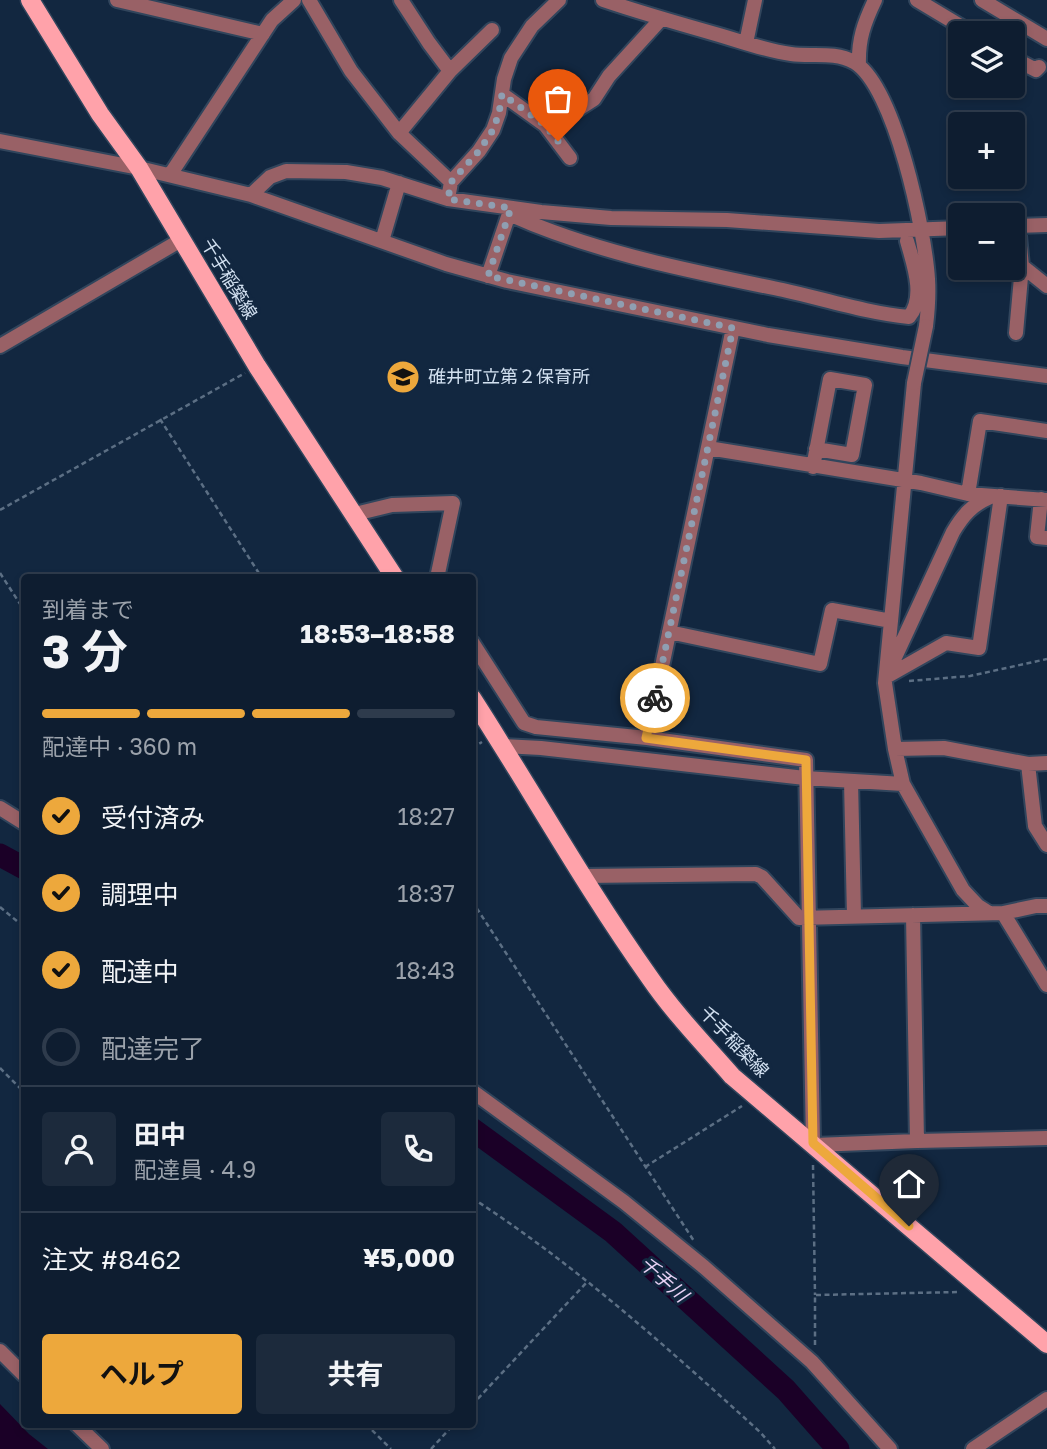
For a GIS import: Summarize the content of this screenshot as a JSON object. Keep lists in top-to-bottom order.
{
  "streets": {
    "main road": ["千手稲築線"]
  },
  "water": ["千手川"],
  "places": {
    "school or university": ["碓井町立第２保育所"]
  },
  "page": {
    "map_buttons": ["+", "−"],
    "heading": ["3 分", "到着まで", "18:53–18:58"],
    "panel": [
      "田中",
      "配達員 · 4.9",
      "注文 #8462",
      "¥5,000"
    ],
    "bar": "配達中 · 360 m",
    "list": [
      ["受付済み", "18:27"],
      ["調理中", "18:37"],
      ["配達中", "18:43"],
      "配達完了"
    ],
    "buttons": ["ヘルプ", "共有"]
  }
}
